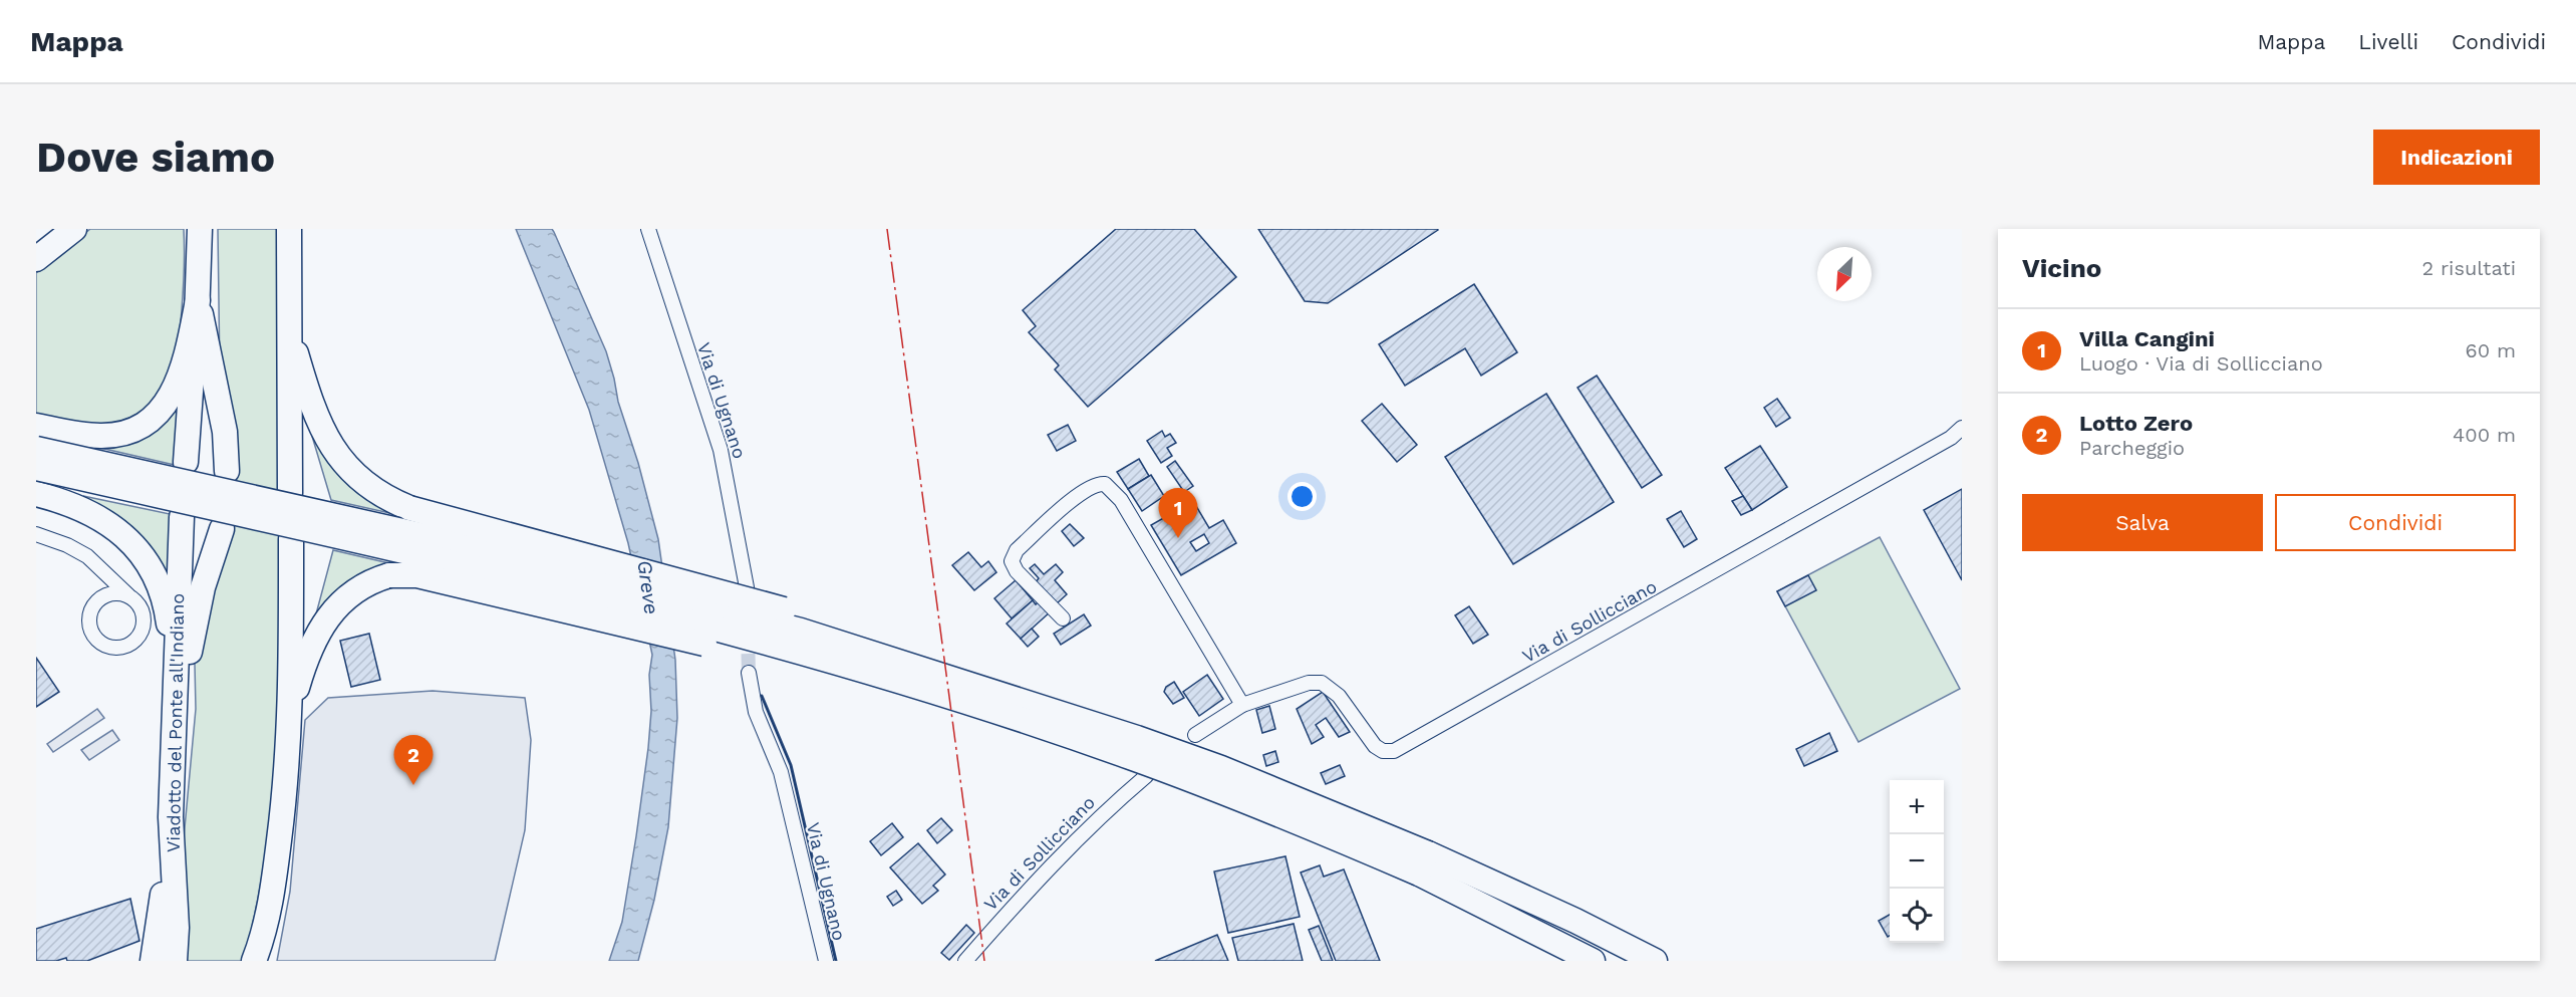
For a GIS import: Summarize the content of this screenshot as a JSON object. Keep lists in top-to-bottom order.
{
  "streets": {
    "highway": ["Viadotto del Ponte all'Indiano"],
    "street": ["Via di Ugnano", "Via di Sollicciano"]
  },
  "water": ["Greve"],
  "north": "bottom left",
  "page": {
    "header": "Mappa",
    "nav": ["Mappa", "Livelli", "Condividi"],
    "buttons": [
      "Indicazioni",
      ["Salva", "Condividi"]
    ],
    "title": "Dove siamo",
    "heading": ["Vicino", "2 risultati"],
    "list": [
      {
        "mark": "1",
        "name": "Villa Cangini",
        "note": "Luogo · Via di Sollicciano",
        "value": "60 m"
      },
      {
        "mark": "2",
        "name": "Lotto Zero",
        "note": "Parcheggio",
        "value": "400 m"
      }
    ],
    "pins": ["1", "2"],
    "map_buttons": ["+", "−"]
  }
}
